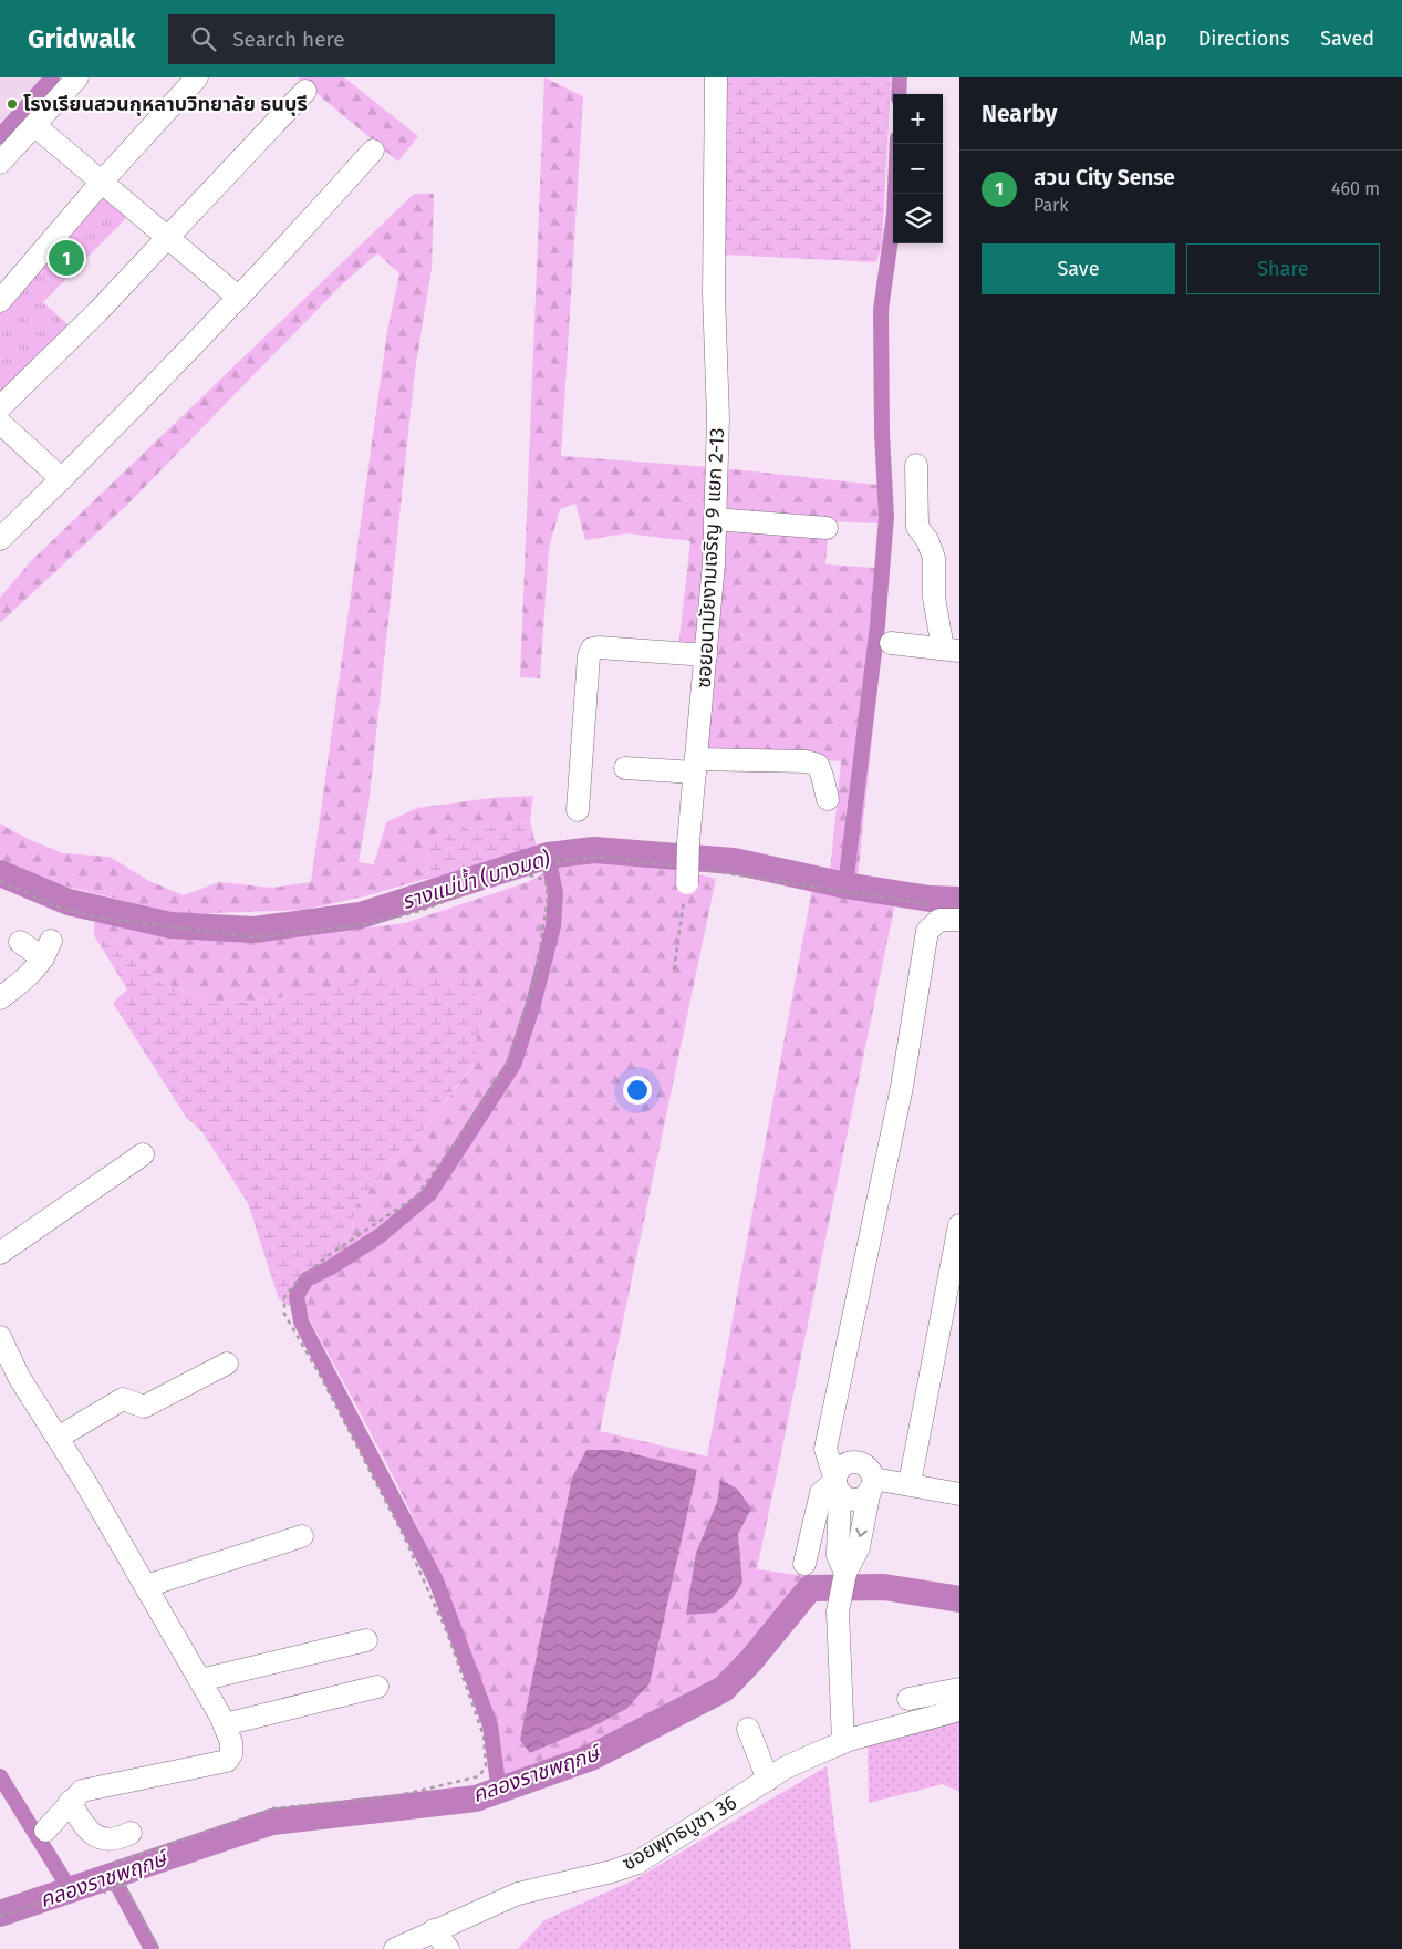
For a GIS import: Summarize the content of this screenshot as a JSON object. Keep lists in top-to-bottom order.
{
  "streets": {
    "street": ["ซอยอนามัยงามเจริญ 9 แยก 2-13", "ซอยพุทธบูชา 36"]
  },
  "water": ["รางแม่น้ำ (บางมด)", "คลองราชพฤกษ์"],
  "places": ["โรงเรียนสวนกุหลาบวิทยาลัย ธนบุรี"],
  "page": {
    "header": "Gridwalk",
    "search": "Search here",
    "nav": ["Map", "Directions", "Saved"],
    "heading": "Nearby",
    "map_buttons": ["+", "−"],
    "list": [
      {
        "mark": "1",
        "name": "สวน City Sense",
        "note": "Park",
        "value": "460 m"
      }
    ],
    "buttons": ["Save", "Share"],
    "pins": "1"
  }
}
